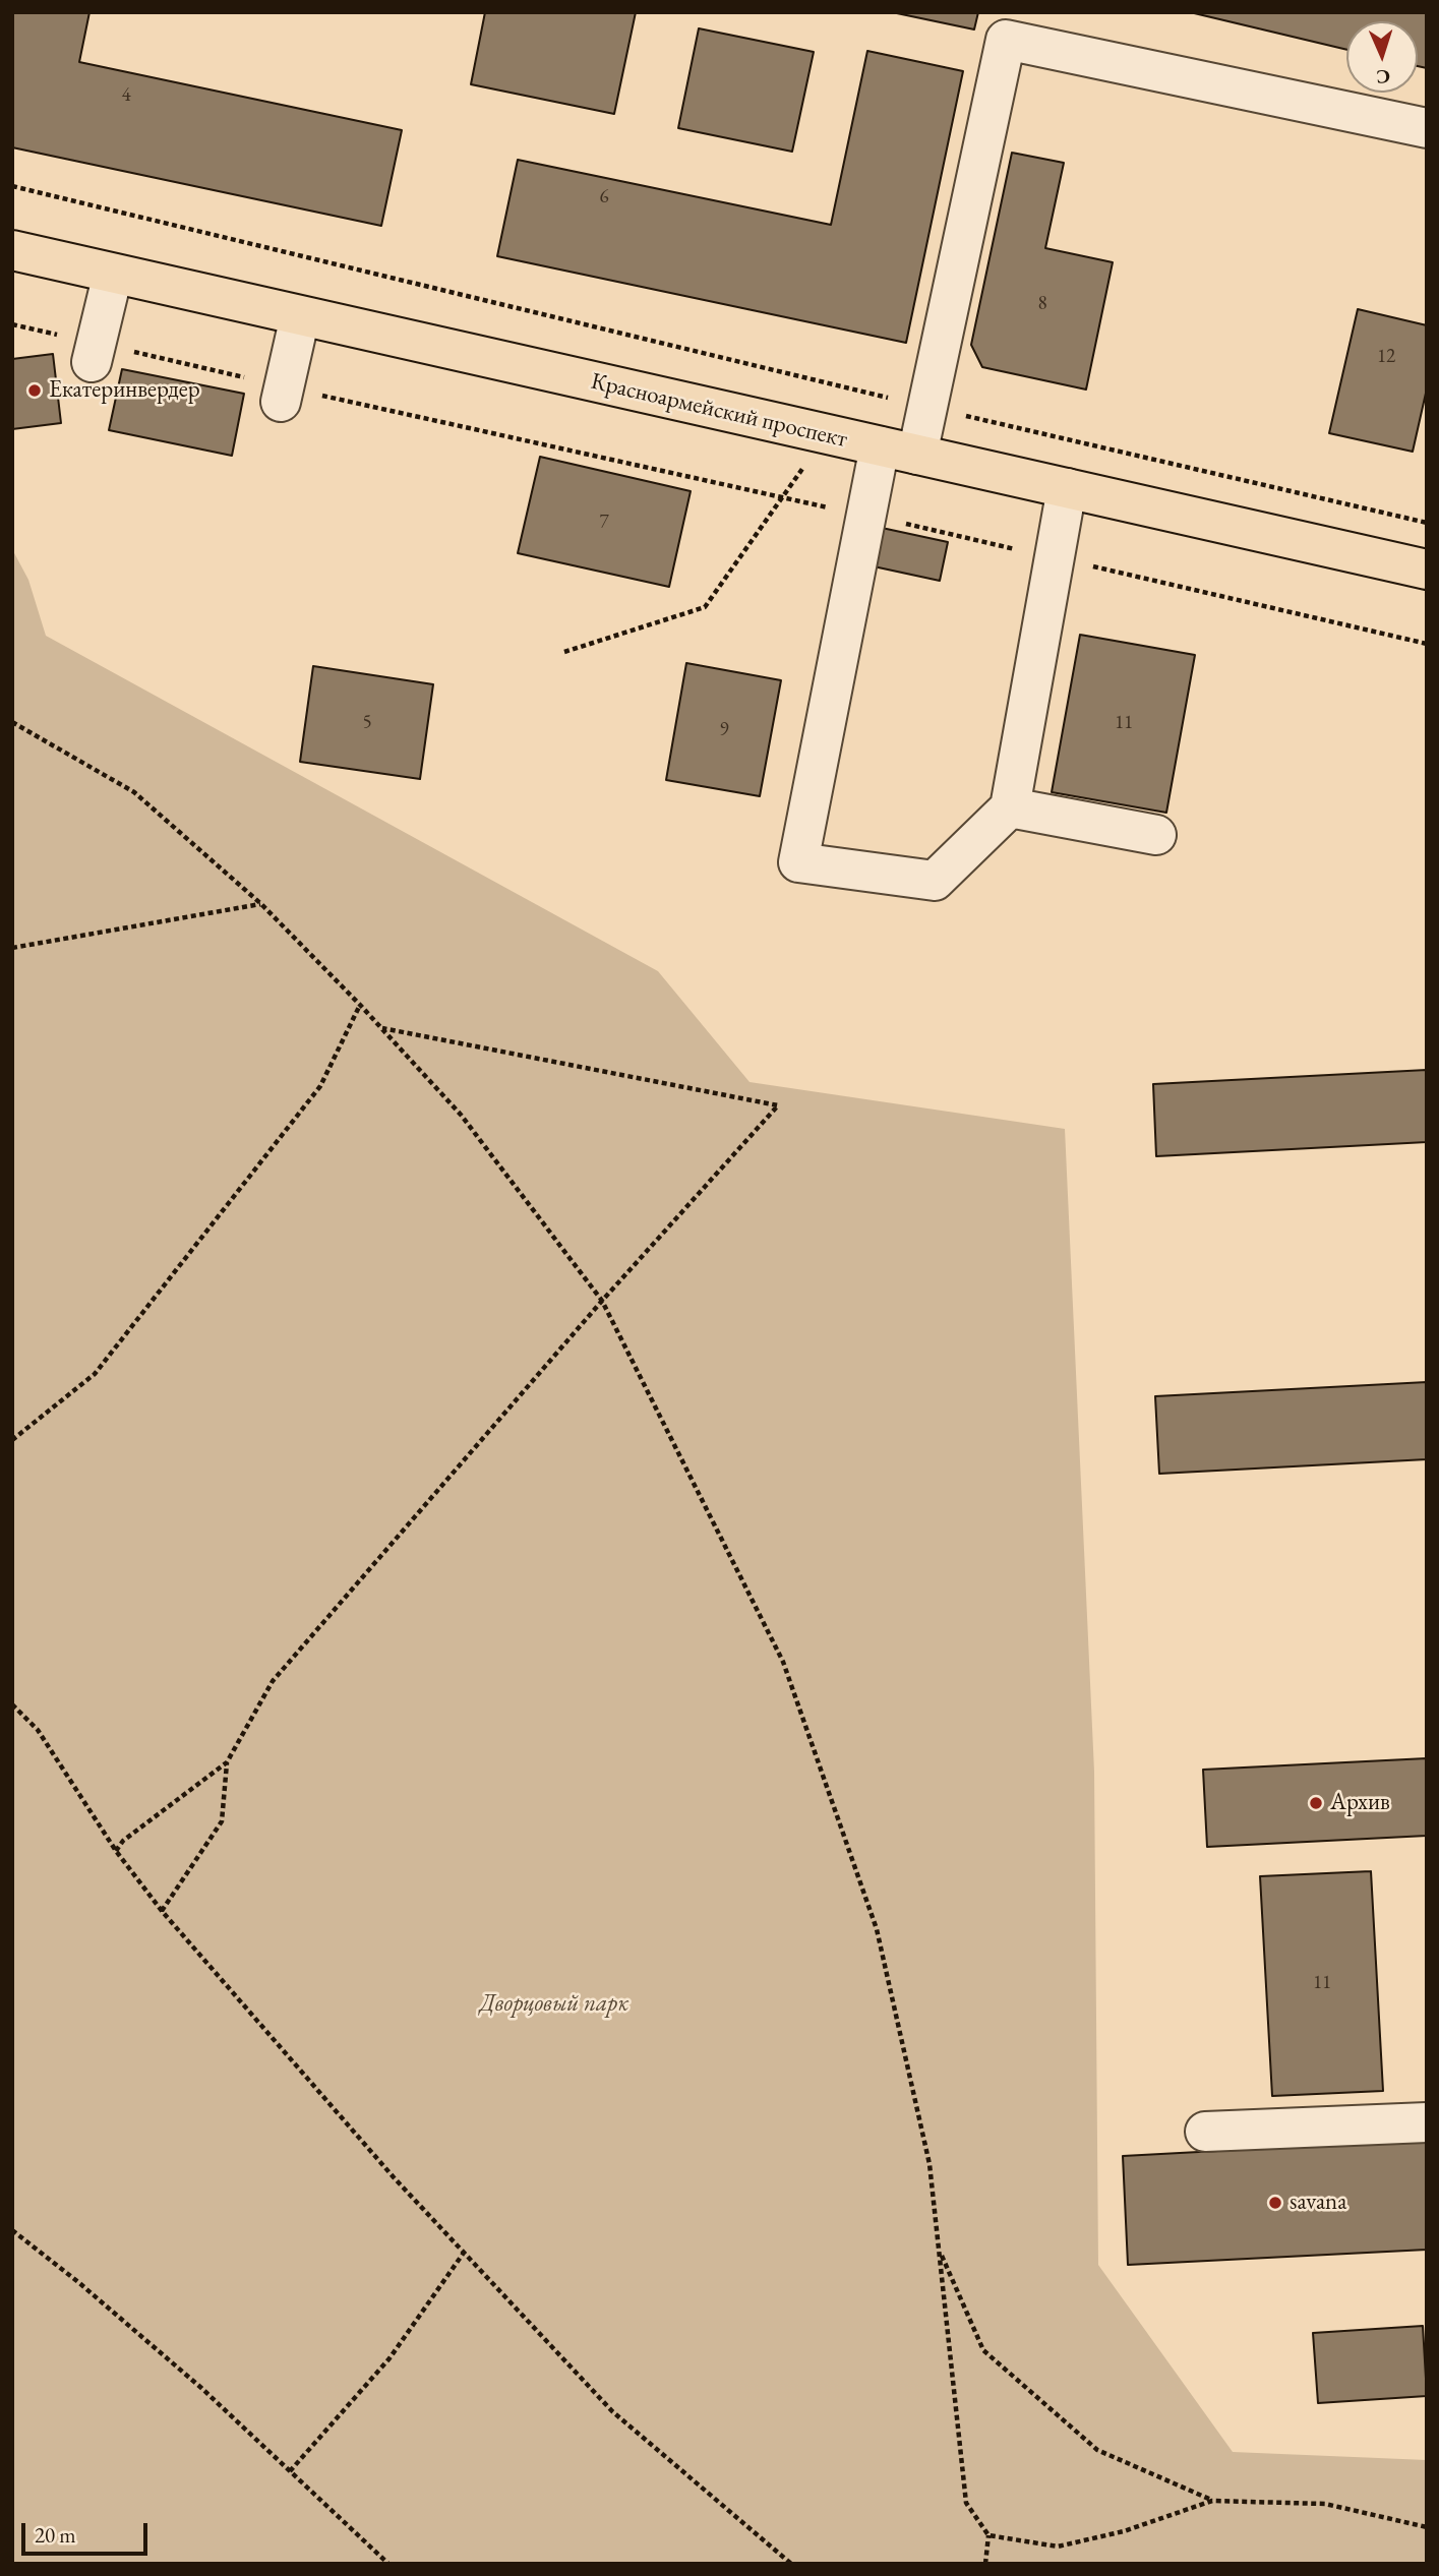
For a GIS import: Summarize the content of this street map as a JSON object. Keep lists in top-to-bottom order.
{
  "streets": {
    "main road": ["Красноармейский проспект"]
  },
  "parks": ["Дворцовый парк"],
  "places": ["Екатеринвердер", "Архив", "savana"],
  "house_numbers": [
    "4",
    "6",
    "8",
    "12",
    "7",
    "5",
    "11",
    "9",
    "11"
  ],
  "scale_bar": "20 m",
  "north": "bottom"
}
